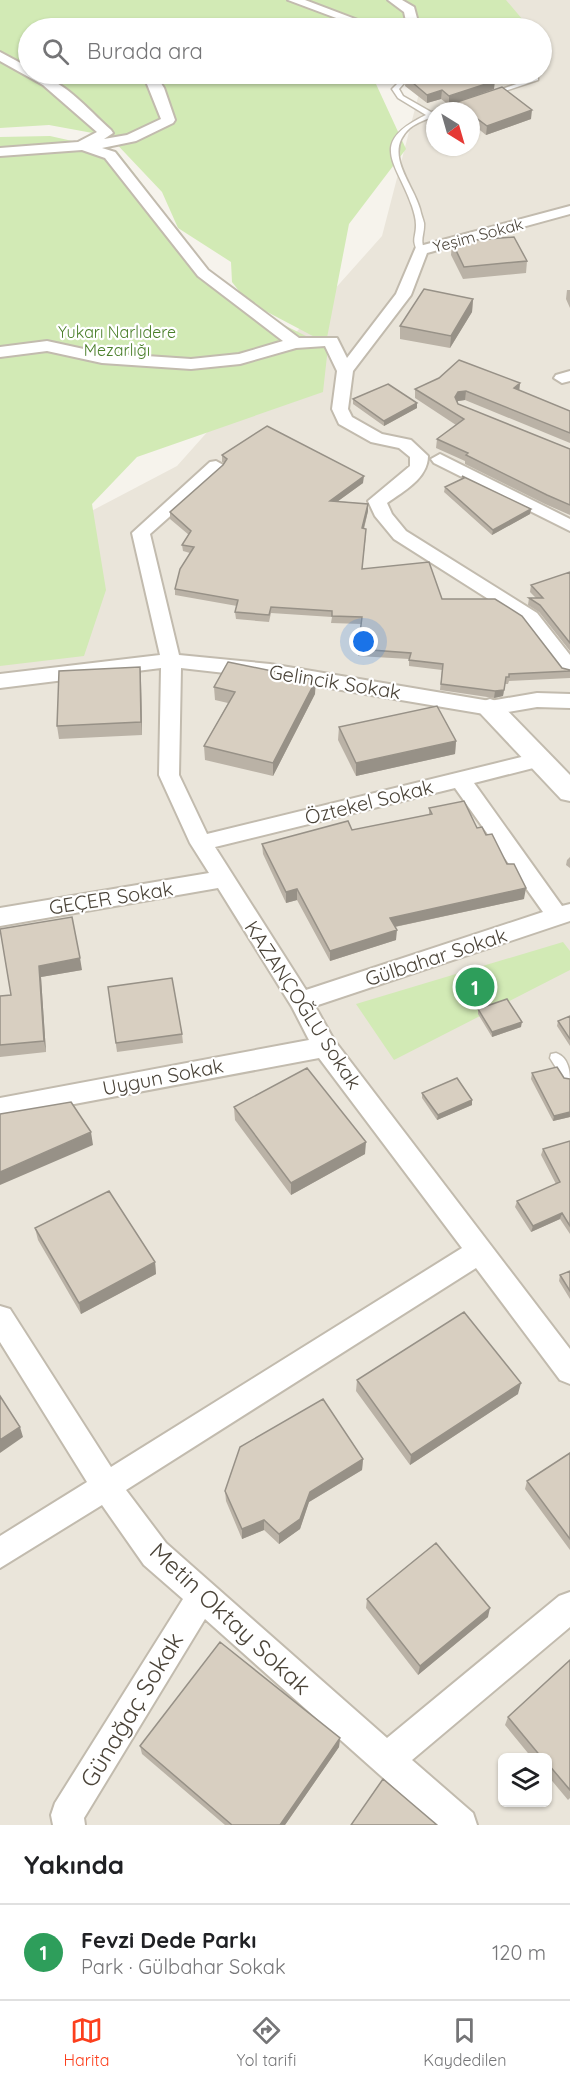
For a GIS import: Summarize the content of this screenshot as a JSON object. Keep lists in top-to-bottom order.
{
  "streets": {
    "street": [
      "Yeşim Sokak",
      "Gelincik Sokak",
      "Öztekel Sokak",
      "GEÇER Sokak",
      "Gülbahar Sokak",
      "KAZANÇOĞLU Sokak",
      "Uygun Sokak",
      "Metin Oktay Sokak",
      "Günağaç Sokak"
    ]
  },
  "crossings": [
    ["Gelincik Sokak", "KAZANÇOĞLU Sokak"],
    ["Öztekel Sokak", "KAZANÇOĞLU Sokak"],
    ["GEÇER Sokak", "KAZANÇOĞLU Sokak"],
    ["Gülbahar Sokak", "KAZANÇOĞLU Sokak"],
    ["KAZANÇOĞLU Sokak", "Uygun Sokak"],
    ["Metin Oktay Sokak", "Günağaç Sokak"]
  ],
  "parks": ["Yukarı Narlıdere Mezarlığı"],
  "north": "bottom right",
  "page": {
    "search": "Burada ara",
    "pins": "1",
    "heading": "Yakında",
    "list": [
      {
        "mark": "1",
        "name": "Fevzi Dede Parkı",
        "note": "Park · Gülbahar Sokak",
        "value": "120 m"
      }
    ],
    "nav": ["Harita", "Yol tarifi", "Kaydedilen"]
  }
}
